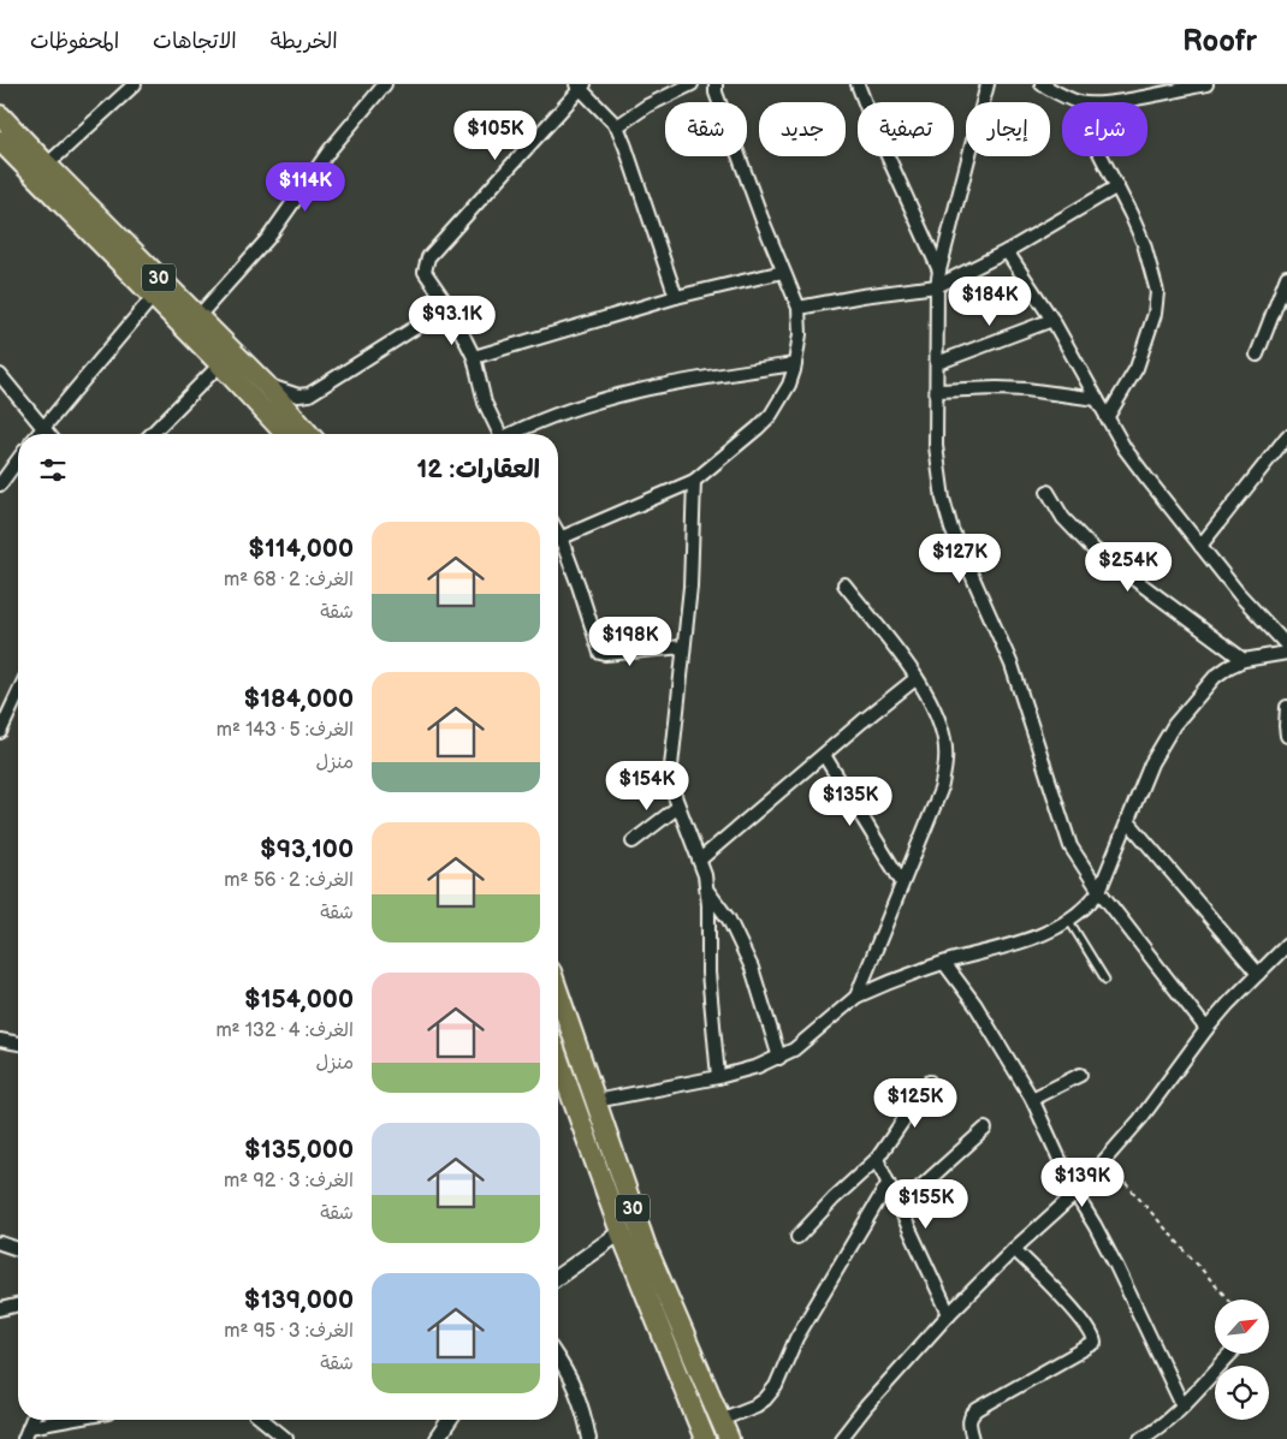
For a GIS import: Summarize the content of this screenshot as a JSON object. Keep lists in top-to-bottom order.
{
  "streets": {
    "main road": ["30"]
  },
  "north": "top right",
  "page": {
    "header": "Roofr",
    "nav": ["الخريطة", "الاتجاهات", "المحفوظات"],
    "chip": [
      "شراء",
      "إيجار",
      "تصفية",
      "جديد",
      "شقة"
    ],
    "price": [
      "$105K",
      "$114K",
      "$184K",
      "$93.1K",
      "$127K",
      "$254K",
      "$198K",
      "$154K",
      "$135K",
      "$125K",
      "$139K",
      "$155K"
    ],
    "heading": "العقارات: 12",
    "list": [
      {
        "name": "$114,000",
        "note": "الغرف: 2 · 68 m² · شقة"
      },
      {
        "name": "$184,000",
        "note": "الغرف: 5 · 143 m² · منزل"
      },
      {
        "name": "$93,100",
        "note": "الغرف: 2 · 56 m² · شقة"
      },
      {
        "name": "$154,000",
        "note": "الغرف: 4 · 132 m² · منزل"
      },
      {
        "name": "$135,000",
        "note": "الغرف: 3 · 92 m² · شقة"
      },
      {
        "name": "$139,000",
        "note": "الغرف: 3 · 95 m² · شقة"
      }
    ]
  }
}
